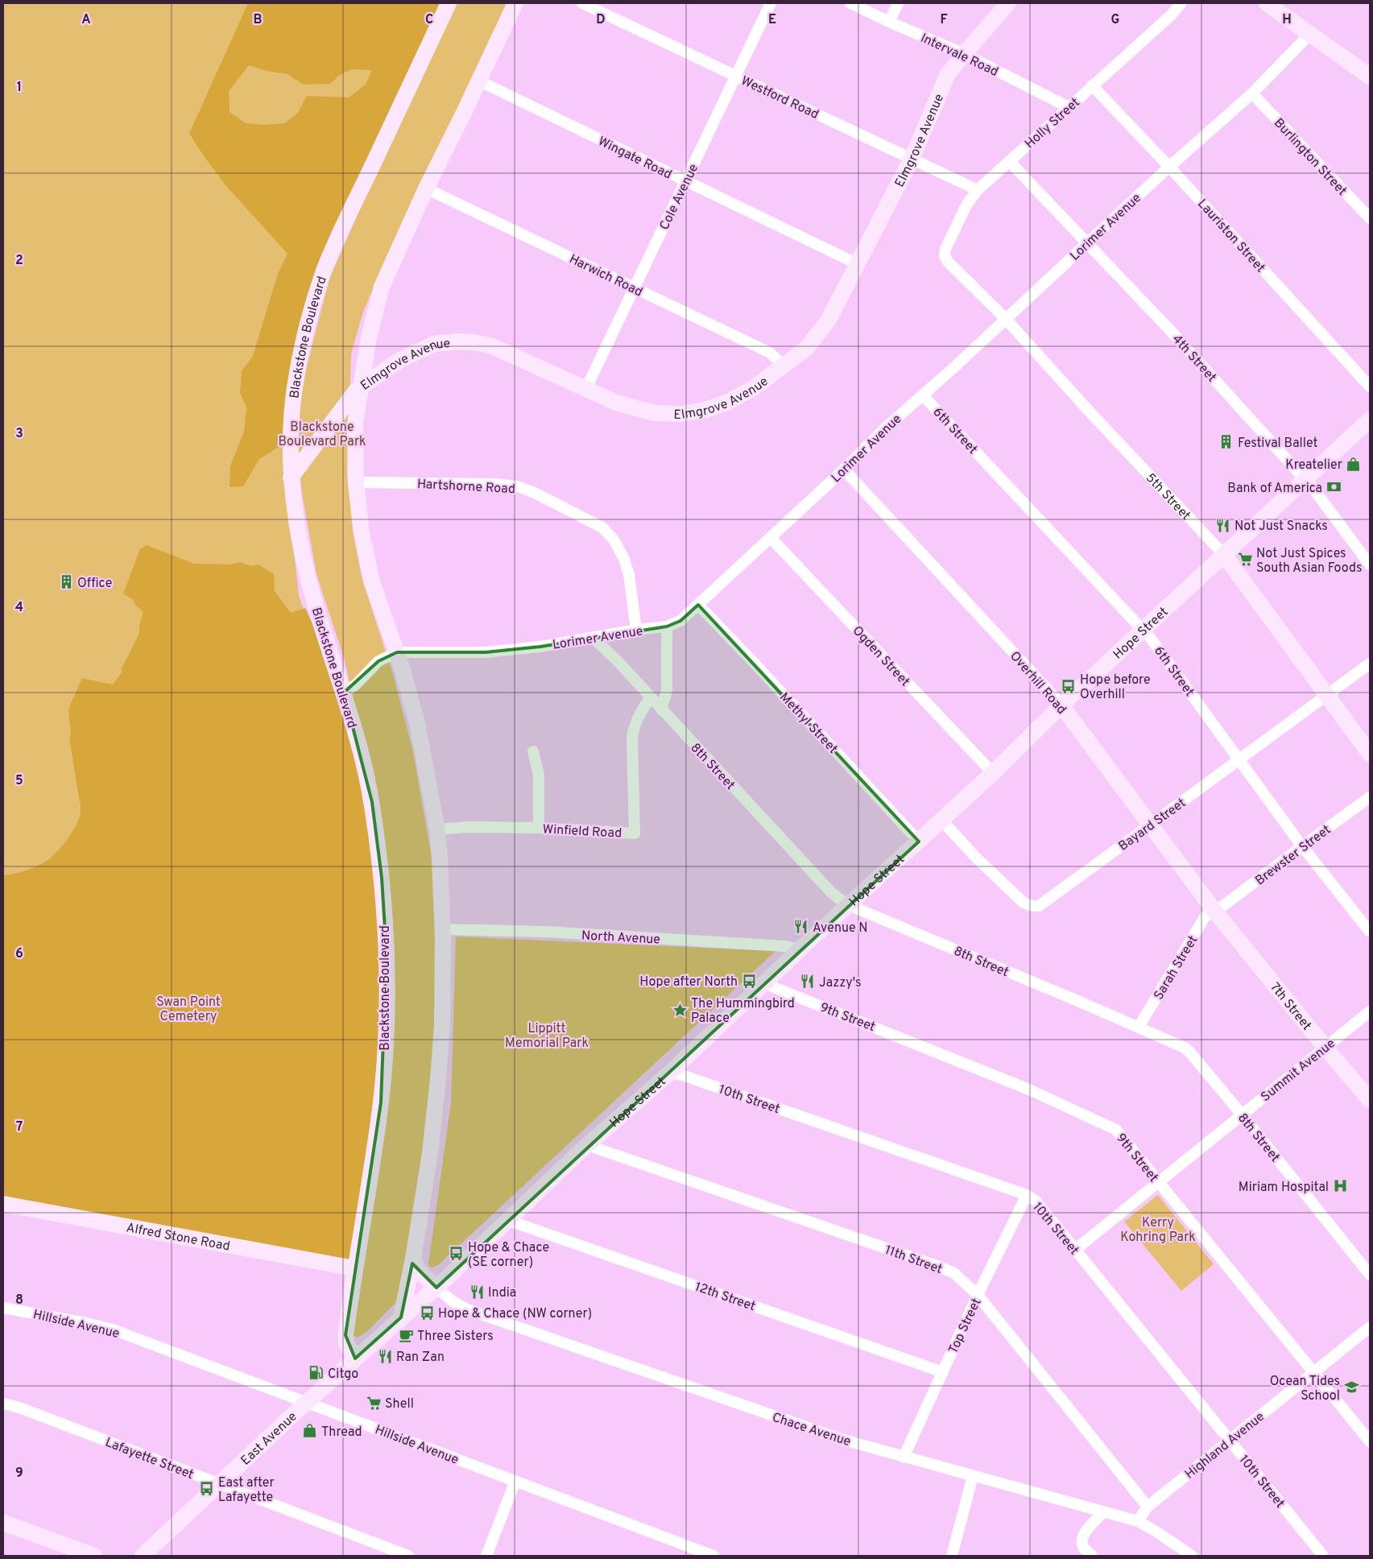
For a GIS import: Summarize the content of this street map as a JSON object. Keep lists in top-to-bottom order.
{
  "streets": {
    "main road": [
      "Elmgrove Avenue",
      "Blackstone Boulevard",
      "5th Street",
      "Hope Street",
      "Overhill Road",
      "7th Street",
      "Alfred Stone Road",
      "East Avenue"
    ],
    "street": [
      "Intervale Road",
      "Westford Road",
      "Holly Street",
      "Burlington Street",
      "Wingate Road",
      "Cole Avenue",
      "Lorimer Avenue",
      "Lauriston Street",
      "Harwich Road",
      "4th Street",
      "6th Street",
      "Hartshorne Road",
      "Ogden Street",
      "Methyl Street",
      "8th Street",
      "Bayard Street",
      "Winfield Road",
      "Brewster Street",
      "North Avenue",
      "Sarah Street",
      "9th Street",
      "Summit Avenue",
      "10th Street",
      "11th Street",
      "12th Street",
      "Hillside Avenue",
      "Top Street",
      "Chace Avenue",
      "Highland Avenue",
      "Lafayette Street"
    ]
  },
  "crossings": [
    ["Intervale Road", "Holly Street"],
    ["Intervale Road", "Elmgrove Avenue"],
    ["Westford Road", "Holly Street"],
    ["Westford Road", "Elmgrove Avenue"],
    ["Westford Road", "Cole Avenue"],
    ["Holly Street", "Lauriston Street"],
    ["Holly Street", "4th Street"],
    ["Holly Street", "5th Street"],
    ["Elmgrove Avenue", "Wingate Road"],
    ["Elmgrove Avenue", "Cole Avenue"],
    ["Elmgrove Avenue", "Harwich Road"],
    ["Elmgrove Avenue", "Blackstone Boulevard"],
    ["Burlington Street", "Lorimer Avenue"],
    ["Wingate Road", "Cole Avenue"],
    ["Cole Avenue", "Harwich Road"],
    ["Lorimer Avenue", "Lauriston Street"],
    ["Lorimer Avenue", "Blackstone Boulevard"],
    ["Lorimer Avenue", "4th Street"],
    ["Lorimer Avenue", "6th Street"],
    ["Lorimer Avenue", "Hartshorne Road"],
    ["Lorimer Avenue", "5th Street"],
    ["Lorimer Avenue", "Ogden Street"],
    ["Lorimer Avenue", "Overhill Road"],
    ["Lorimer Avenue", "Methyl Street"],
    ["Lorimer Avenue", "8th Street"],
    ["Blackstone Boulevard", "Hope Street"],
    ["Blackstone Boulevard", "Alfred Stone Road"],
    ["4th Street", "Hope Street"],
    ["6th Street", "Hope Street"],
    ["6th Street", "Bayard Street"],
    ["6th Street", "Brewster Street"],
    ["5th Street", "Hope Street"],
    ["5th Street", "Bayard Street"],
    ["Hope Street", "Ogden Street"],
    ["Hope Street", "Overhill Road"],
    ["Hope Street", "Methyl Street"],
    ["Hope Street", "8th Street"],
    ["Hope Street", "Bayard Street"],
    ["Hope Street", "North Avenue"],
    ["Hope Street", "9th Street"],
    ["Hope Street", "10th Street"],
    ["Hope Street", "11th Street"],
    ["Hope Street", "12th Street"],
    ["Hope Street", "Hillside Avenue"],
    ["Hope Street", "Chace Avenue"],
    ["Hope Street", "East Avenue"],
    ["Overhill Road", "Bayard Street"],
    ["Overhill Road", "Brewster Street"],
    ["Overhill Road", "Sarah Street"],
    ["Overhill Road", "7th Street"],
    ["8th Street", "Winfield Road"],
    ["8th Street", "Sarah Street"],
    ["8th Street", "Summit Avenue"],
    ["Brewster Street", "Sarah Street"],
    ["Brewster Street", "7th Street"],
    ["Sarah Street", "7th Street"],
    ["7th Street", "Summit Avenue"],
    ["9th Street", "Summit Avenue"],
    ["9th Street", "Highland Avenue"],
    ["Summit Avenue", "10th Street"],
    ["10th Street", "Top Street"],
    ["10th Street", "Highland Avenue"],
    ["11th Street", "Top Street"],
    ["11th Street", "Highland Avenue"],
    ["12th Street", "Top Street"],
    ["Hillside Avenue", "East Avenue"],
    ["Top Street", "Chace Avenue"],
    ["Chace Avenue", "Highland Avenue"],
    ["East Avenue", "Lafayette Street"]
  ],
  "parks": [
    "Blackstone Boulevard Park",
    "Swan Point Cemetery",
    "Lippitt Memorial Park",
    "Kerry Kohring Park"
  ],
  "places": {
    "building": ["Festival Ballet", "Office"],
    "shop": ["Kreatelier", "Thread"],
    "bank": ["Bank of America"],
    "restaurant": [
      "Not Just Snacks",
      "Avenue N",
      "Jazzy's",
      "India",
      "Ran Zan"
    ],
    "supermarket": ["Not Just Spices South Asian Foods", "Shell"],
    "bus stop": [
      "Hope before Overhill",
      "Hope after North",
      "Hope & Chace (SE corner)",
      "Hope & Chace (NW corner)",
      "East after Lafayette"
    ],
    "place": ["The Hummingbird Palace"],
    "hospital": ["Miriam Hospital"],
    "cafe": ["Three Sisters"],
    "fuel station": ["Citgo"],
    "school or university": ["Ocean Tides School"]
  },
  "grid": {
    "columns": [
      "A",
      "B",
      "C",
      "D",
      "E",
      "F",
      "G",
      "H"
    ],
    "rows": [
      "1",
      "2",
      "3",
      "4",
      "5",
      "6",
      "7",
      "8",
      "9"
    ]
  }
}
